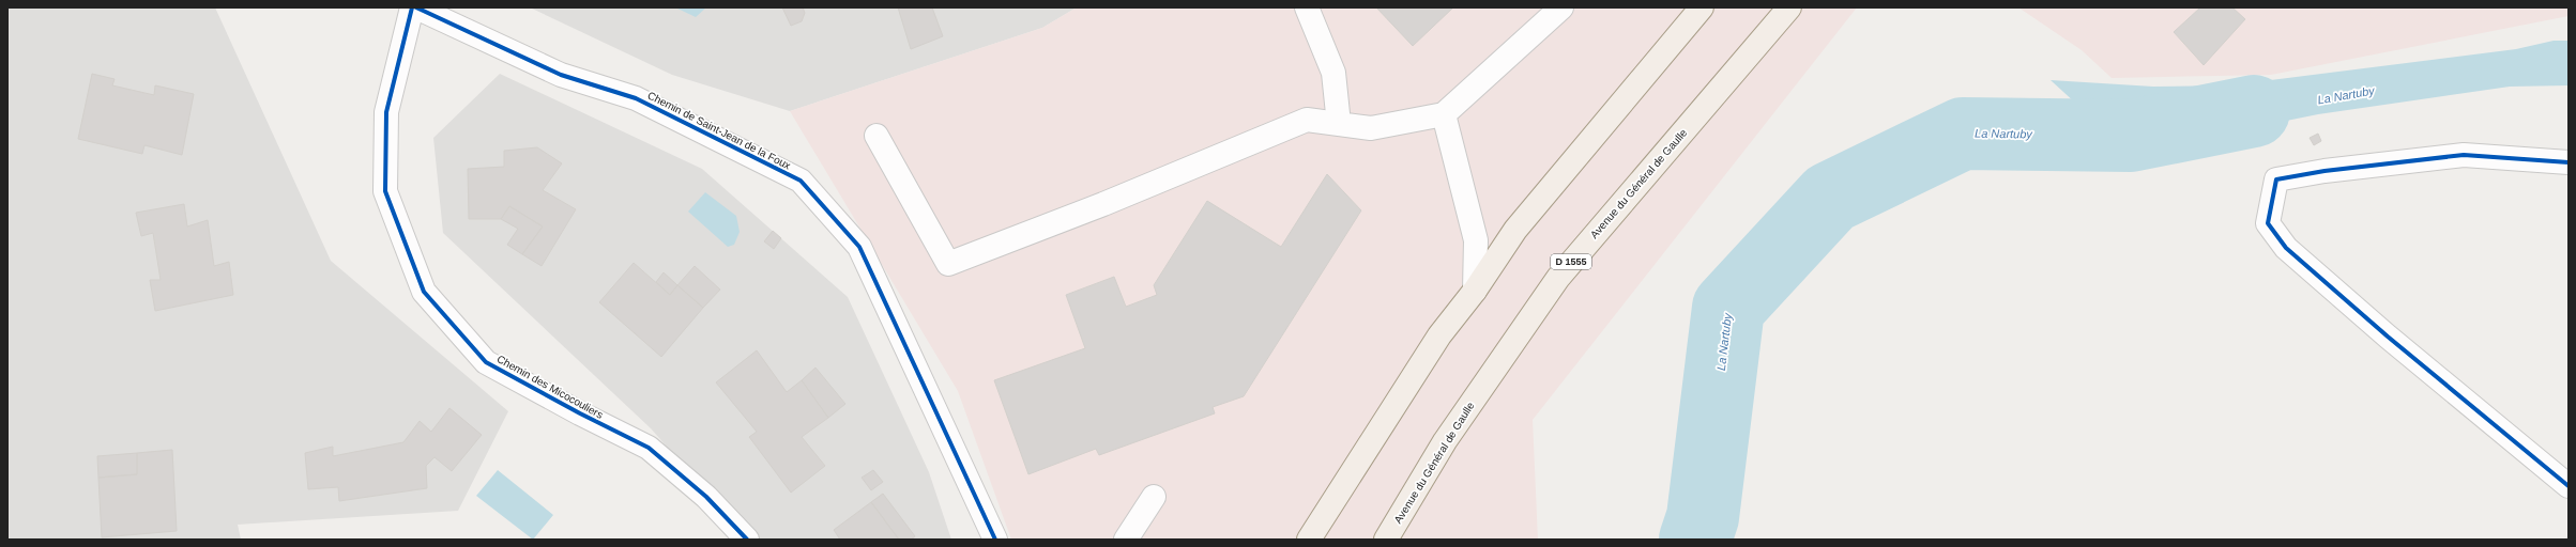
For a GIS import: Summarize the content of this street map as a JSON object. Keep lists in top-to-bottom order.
{
  "streets": {
    "main road": ["Avenue du Général de Gaulle", "D 1555"],
    "street": ["Chemin de Saint-Jean de la Foux", "Chemin des Micocouliers"]
  },
  "water": ["La Nartuby"]
}
